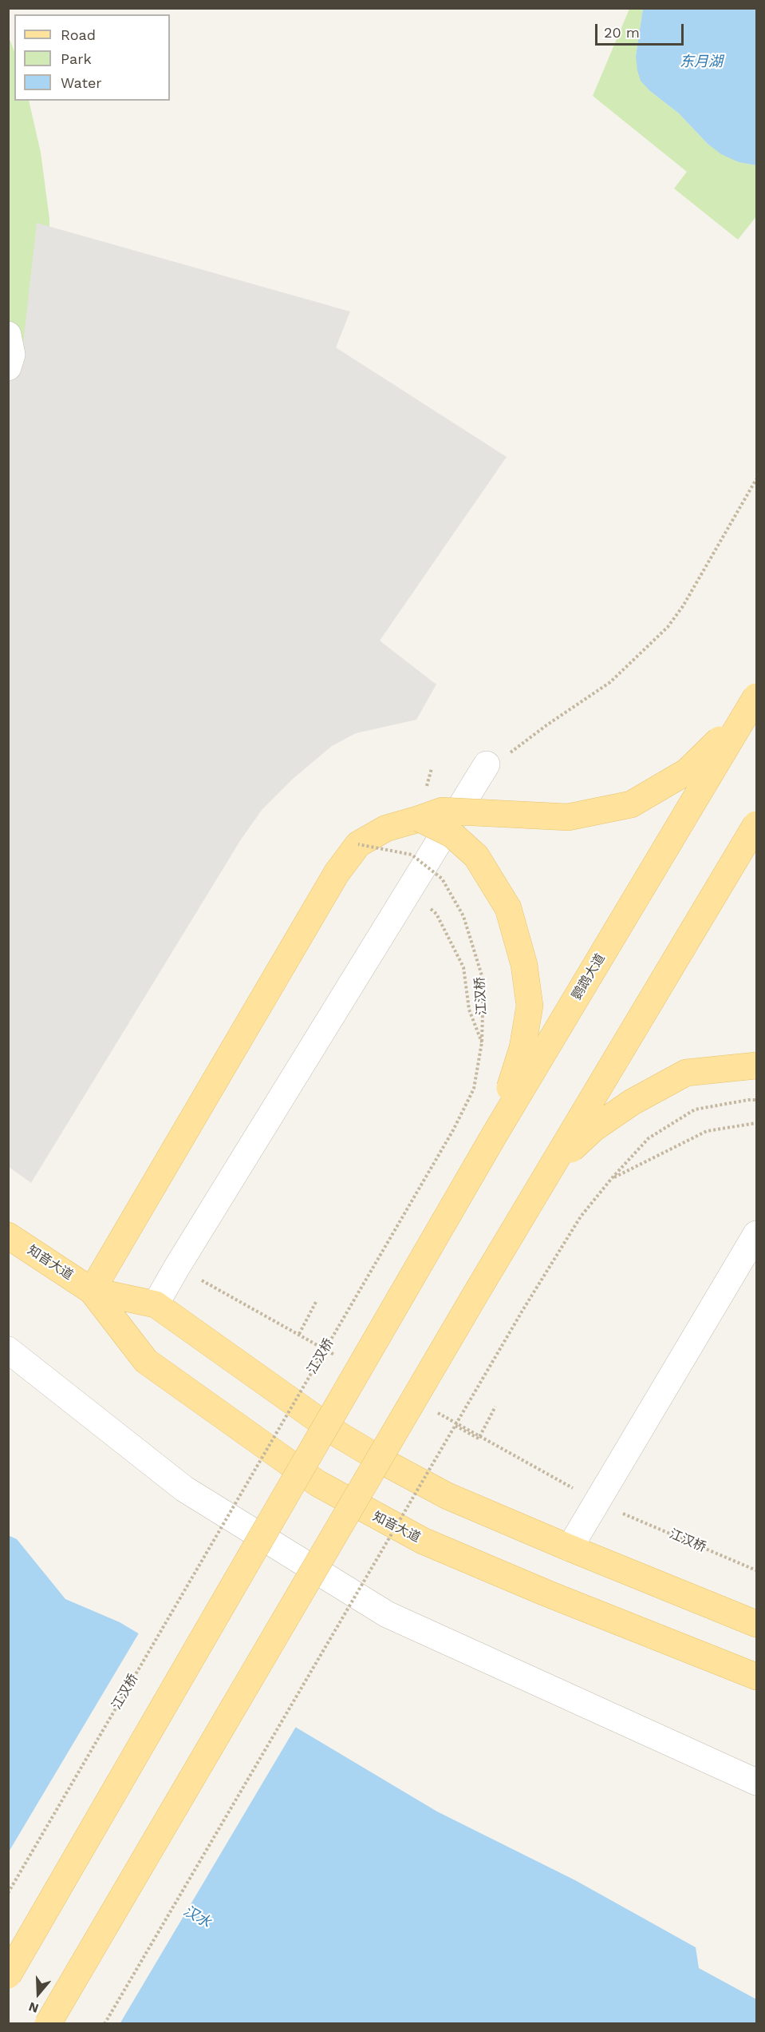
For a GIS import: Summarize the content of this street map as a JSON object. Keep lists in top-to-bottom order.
{
  "streets": {
    "main road": ["鹦鹉大道", "知音大道"],
    "path": ["江汉桥"]
  },
  "water": ["东月湖", "汉水"],
  "legend": ["Road", "Park", "Water"],
  "scale_bar": "20 m",
  "north": "bottom"
}
